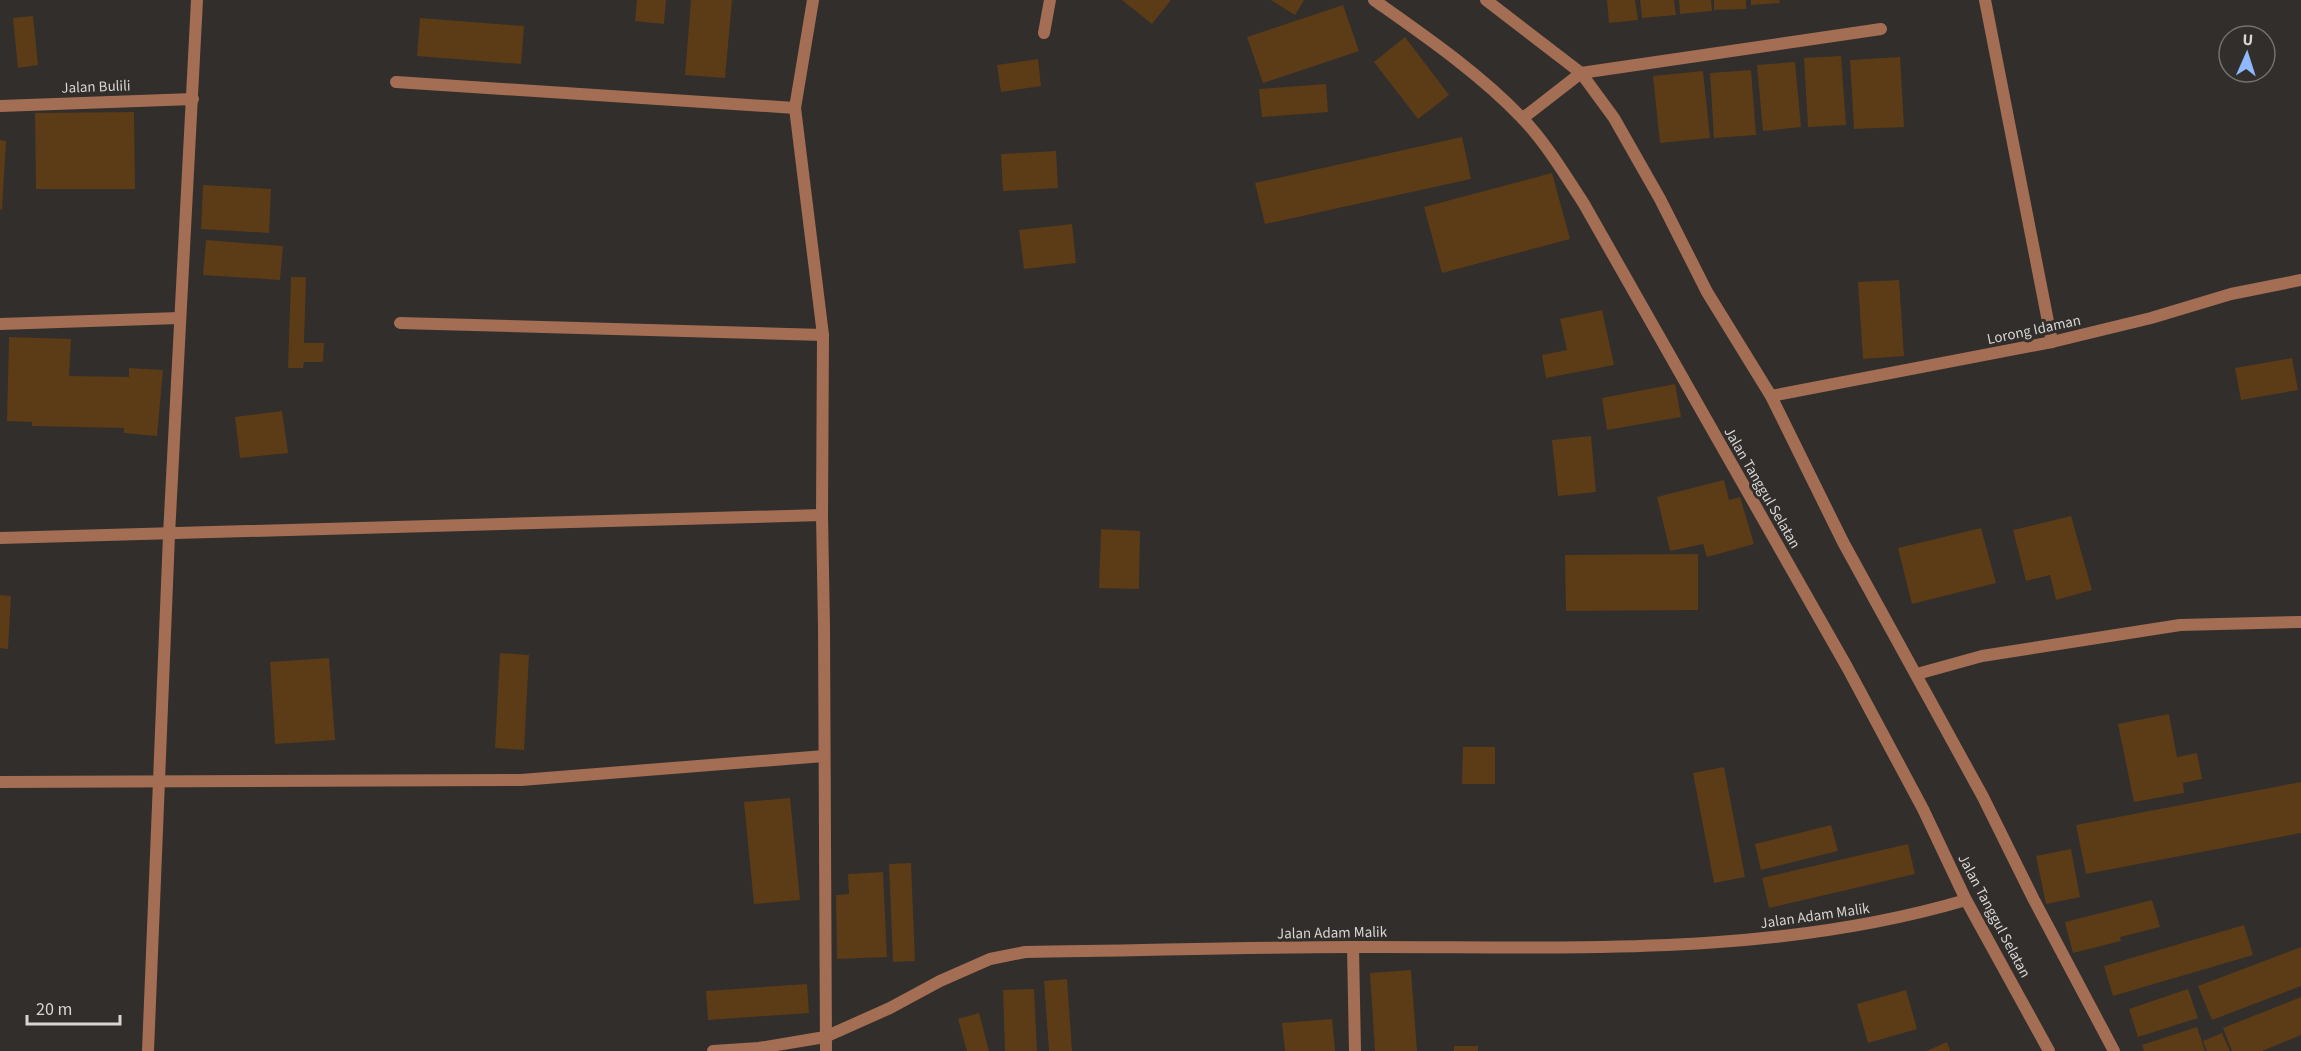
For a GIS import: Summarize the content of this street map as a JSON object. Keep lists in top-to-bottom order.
{
  "streets": {
    "street": [
      "Jalan Bulili",
      "Lorong Idaman",
      "Jalan Tanggul Selatan",
      "Jalan Adam Malik"
    ]
  },
  "crossings": [
    ["Jalan Tanggul Selatan", "Jalan Adam Malik"]
  ],
  "scale_bar": "20 m",
  "north": "top"
}
